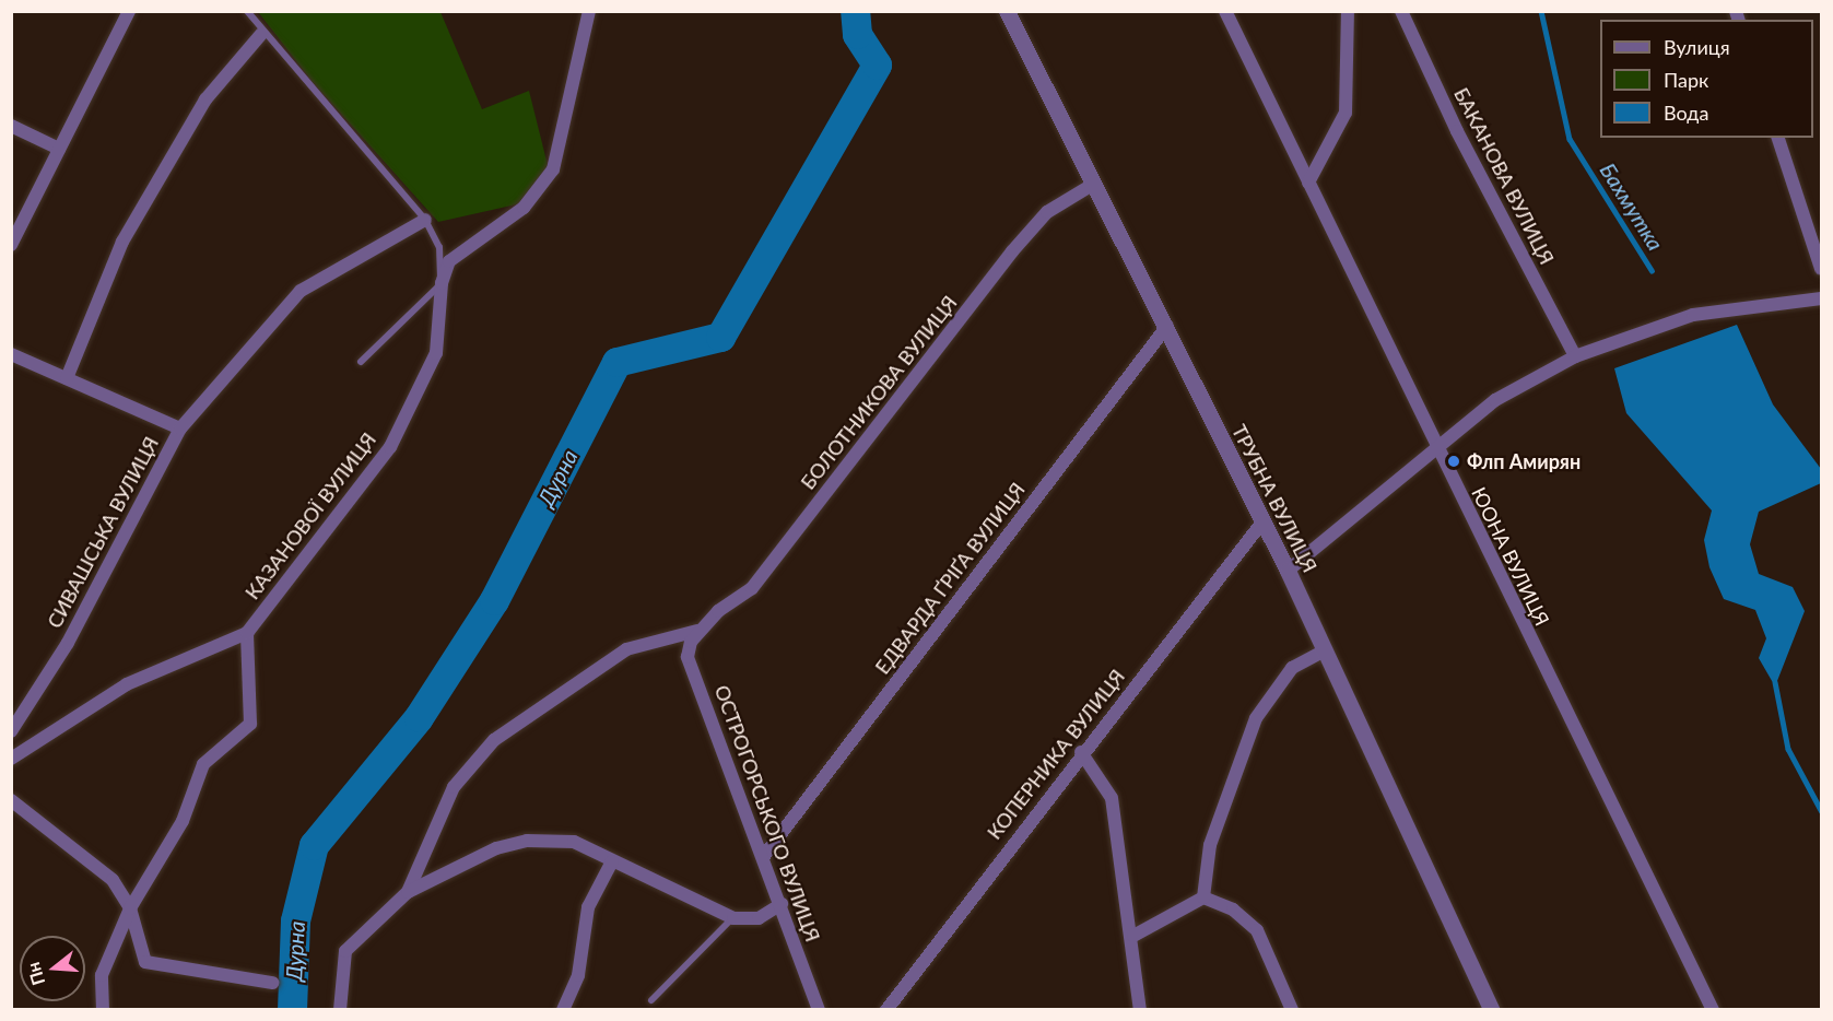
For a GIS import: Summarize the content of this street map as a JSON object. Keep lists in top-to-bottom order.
{
  "streets": {
    "street": [
      "БАКАНОВА ВУЛИЦЯ",
      "БОЛОТНИКОВА ВУЛИЦЯ",
      "ТРУБНА ВУЛИЦЯ",
      "КАЗАНОВОЇ ВУЛИЦЯ",
      "СИВАШСЬКА ВУЛИЦЯ",
      "ЮОНА ВУЛИЦЯ",
      "ЕДВАРДА ҐРІҐА ВУЛИЦЯ",
      "КОПЕРНИКА ВУЛИЦЯ",
      "ОСТРОГОРСЬКОГО ВУЛИЦЯ"
    ]
  },
  "crossings": [
    ["БОЛОТНИКОВА ВУЛИЦЯ", "ТРУБНА ВУЛИЦЯ"],
    ["БОЛОТНИКОВА ВУЛИЦЯ", "ОСТРОГОРСЬКОГО ВУЛИЦЯ"],
    ["ТРУБНА ВУЛИЦЯ", "ЕДВАРДА ҐРІҐА ВУЛИЦЯ"],
    ["ТРУБНА ВУЛИЦЯ", "КОПЕРНИКА ВУЛИЦЯ"],
    ["ЕДВАРДА ҐРІҐА ВУЛИЦЯ", "ОСТРОГОРСЬКОГО ВУЛИЦЯ"]
  ],
  "water": ["Бахмутка", "Дурна"],
  "places": ["Флп Амирян"],
  "legend": ["Вулиця", "Парк", "Вода"],
  "north": "left"
}
